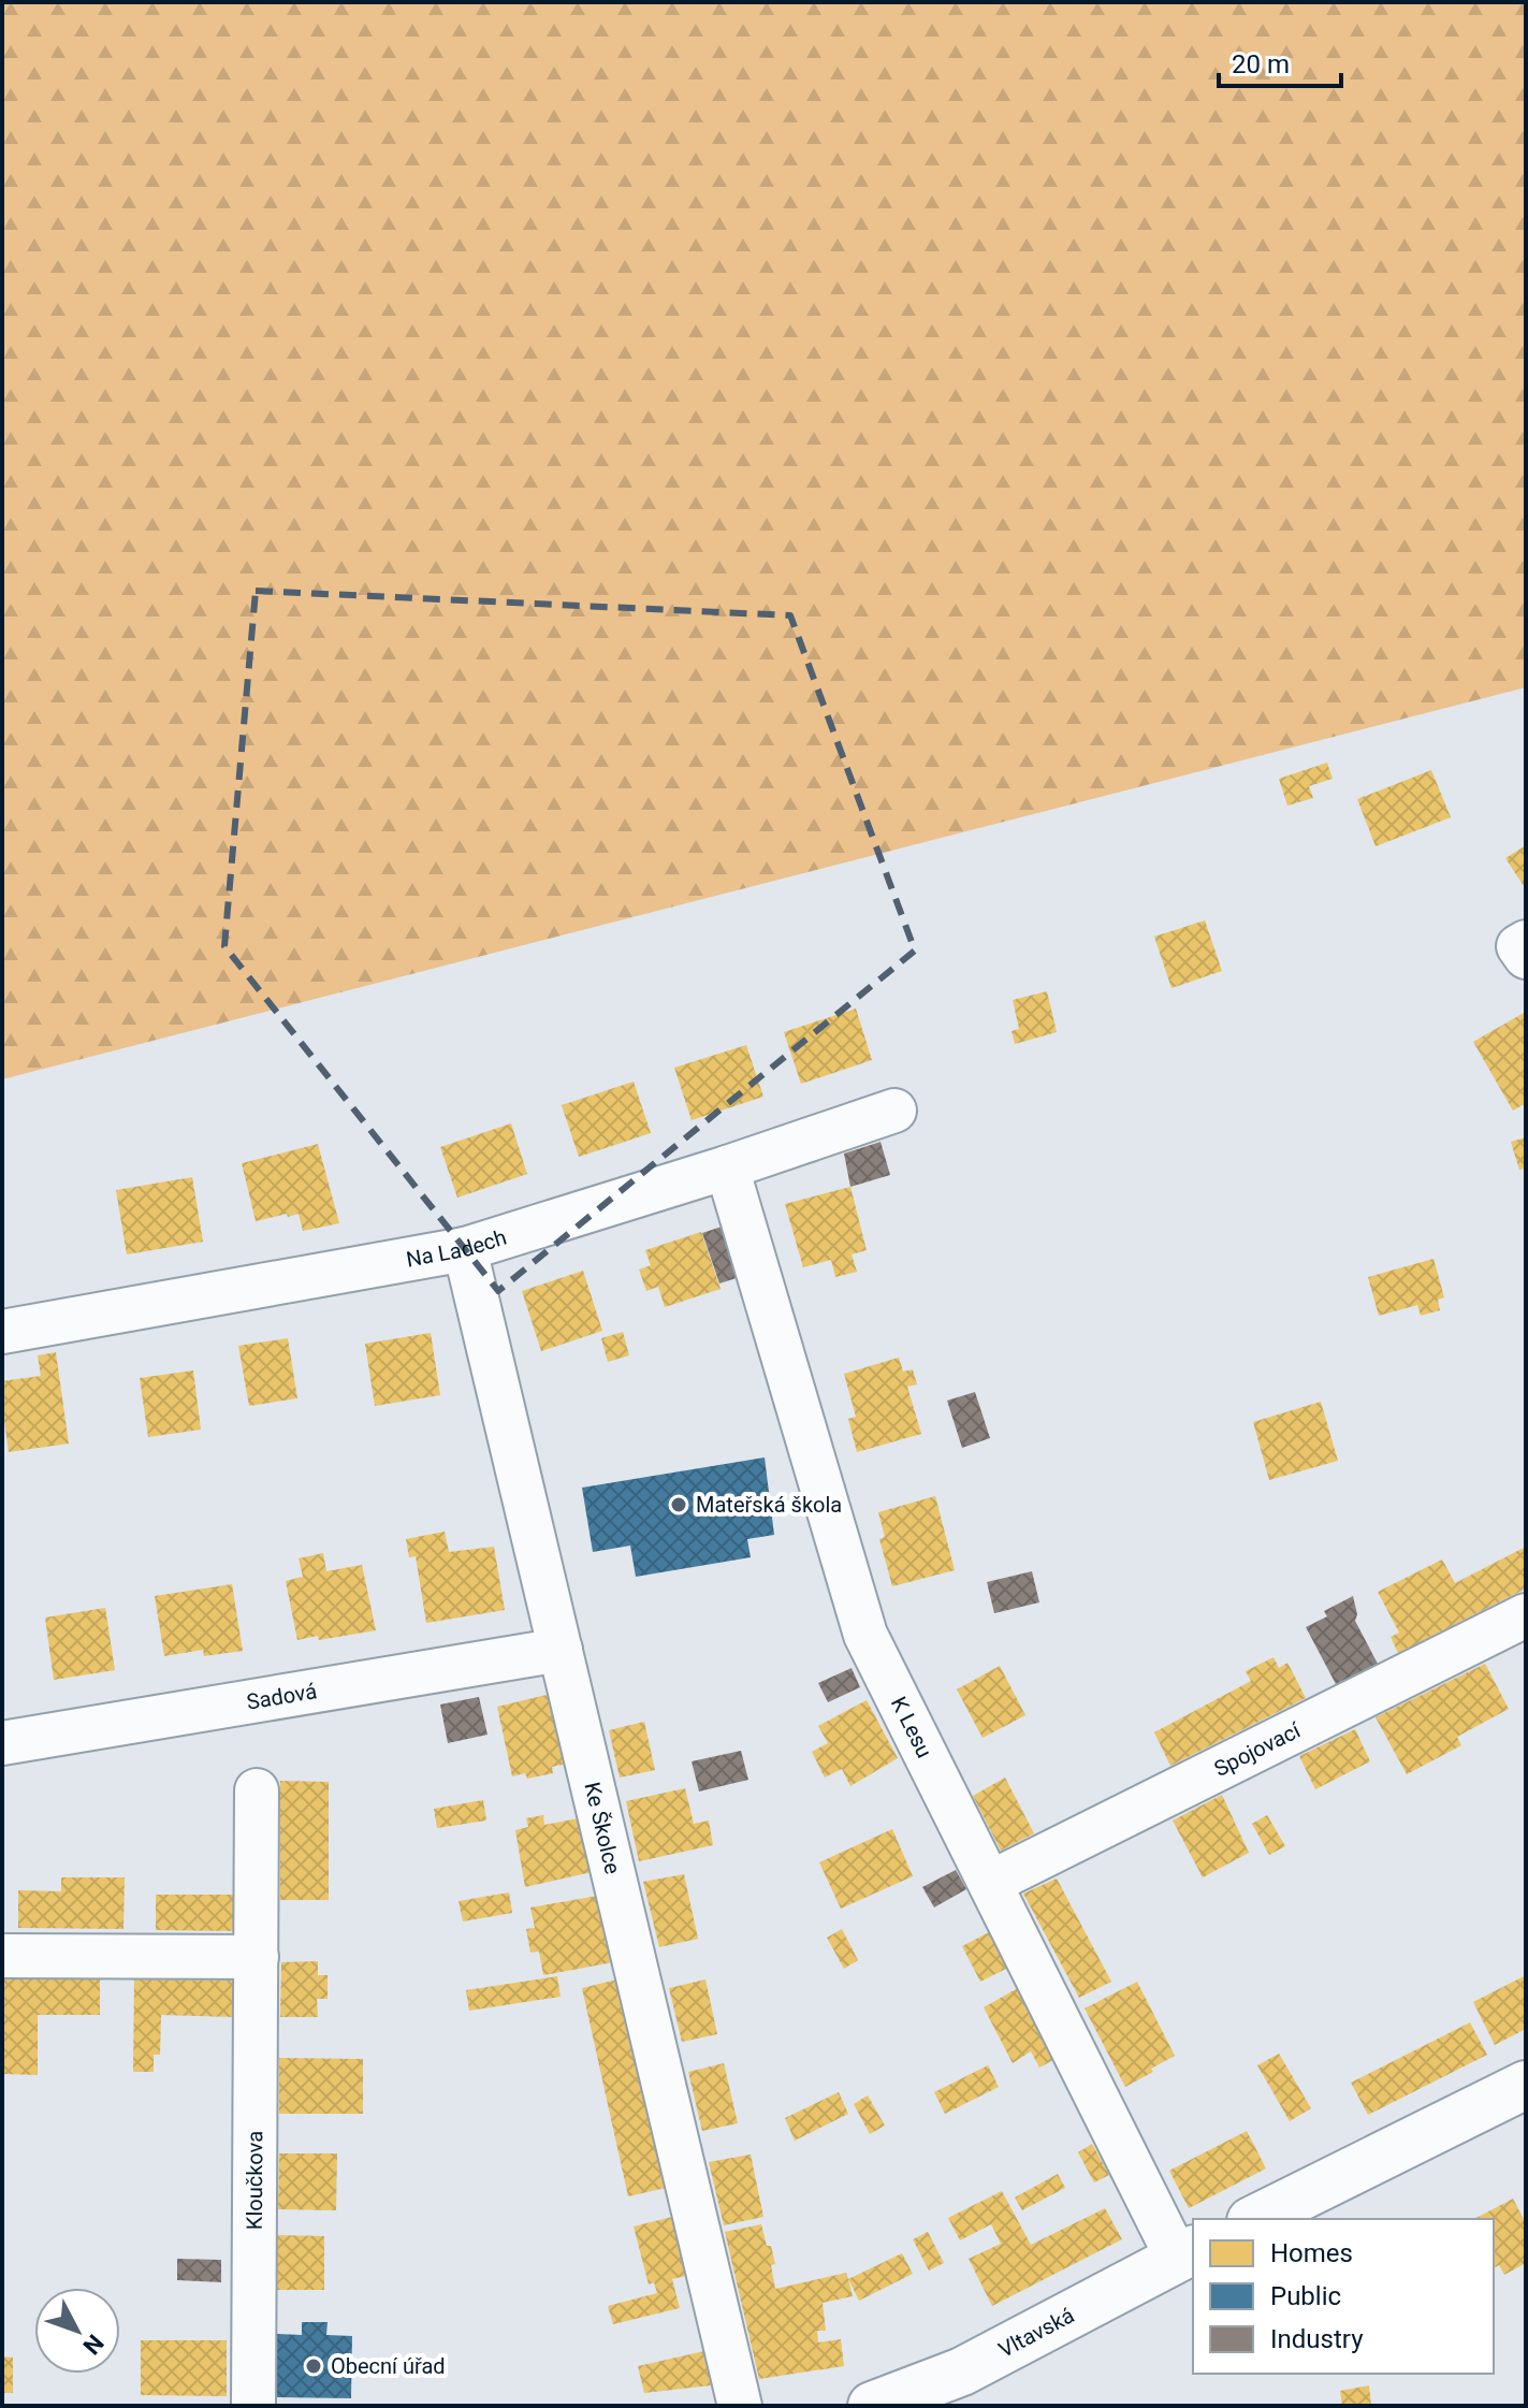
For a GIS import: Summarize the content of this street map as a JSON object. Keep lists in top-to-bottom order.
{
  "streets": {
    "street": [
      "Na Ladech",
      "Sadová",
      "K Lesu",
      "Spojovací",
      "Ke Školce",
      "Kloučkova",
      "Vltavská"
    ]
  },
  "crossings": [
    ["Na Ladech", "K Lesu"],
    ["Na Ladech", "Ke Školce"],
    ["Sadová", "Ke Školce"],
    ["K Lesu", "Spojovací"],
    ["K Lesu", "Vltavská"]
  ],
  "places": ["Mateřská škola", "Obecní úřad"],
  "legend": ["Homes", "Public", "Industry"],
  "scale_bar": "20 m",
  "north": "bottom right"
}
